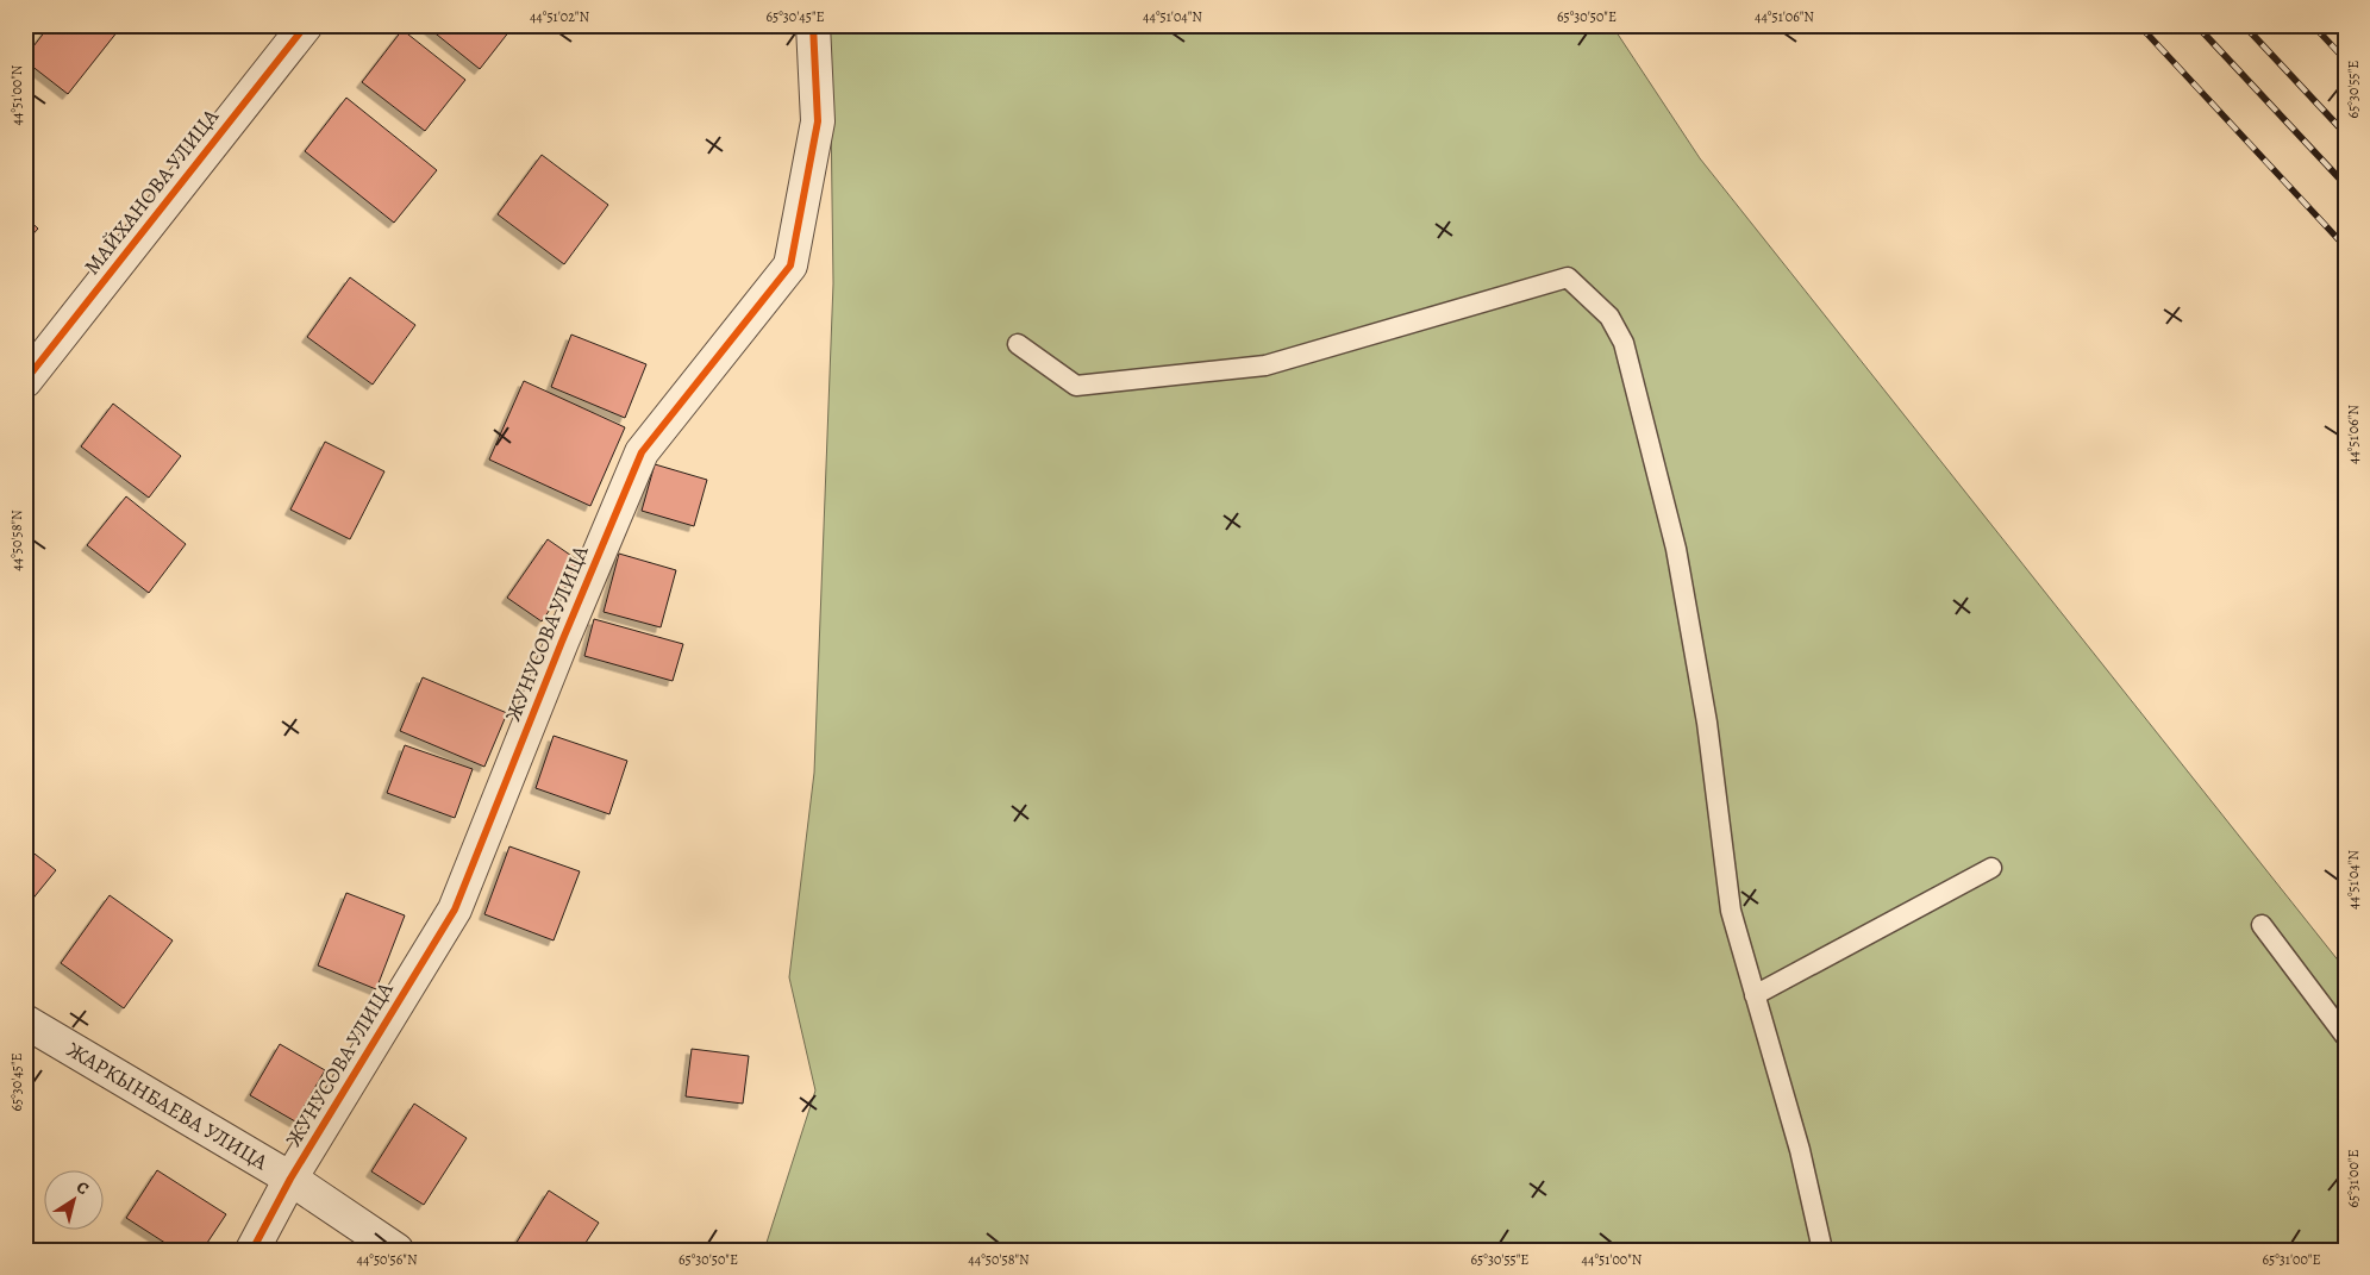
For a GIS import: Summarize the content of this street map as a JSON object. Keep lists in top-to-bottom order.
{
  "streets": {
    "street": ["МАЙХАНОВА УЛИЦА", "ЖУНУСОВА УЛИЦА", "ЖАРКЫНБАЕВА УЛИЦА"]
  },
  "crossings": [
    ["ЖУНУСОВА УЛИЦА", "ЖАРКЫНБАЕВА УЛИЦА"]
  ],
  "north": "top right",
  "coordinates": [
    "44°51'02\"N",
    "65°30'45\"E",
    "44°51'04\"N",
    "65°30'50\"E",
    "44°51'06\"N",
    "65°30'55\"E",
    "44°51'00\"N",
    "44°50'58\"N",
    "65°31'00\"E",
    "44°50'56\"N"
  ]
}
